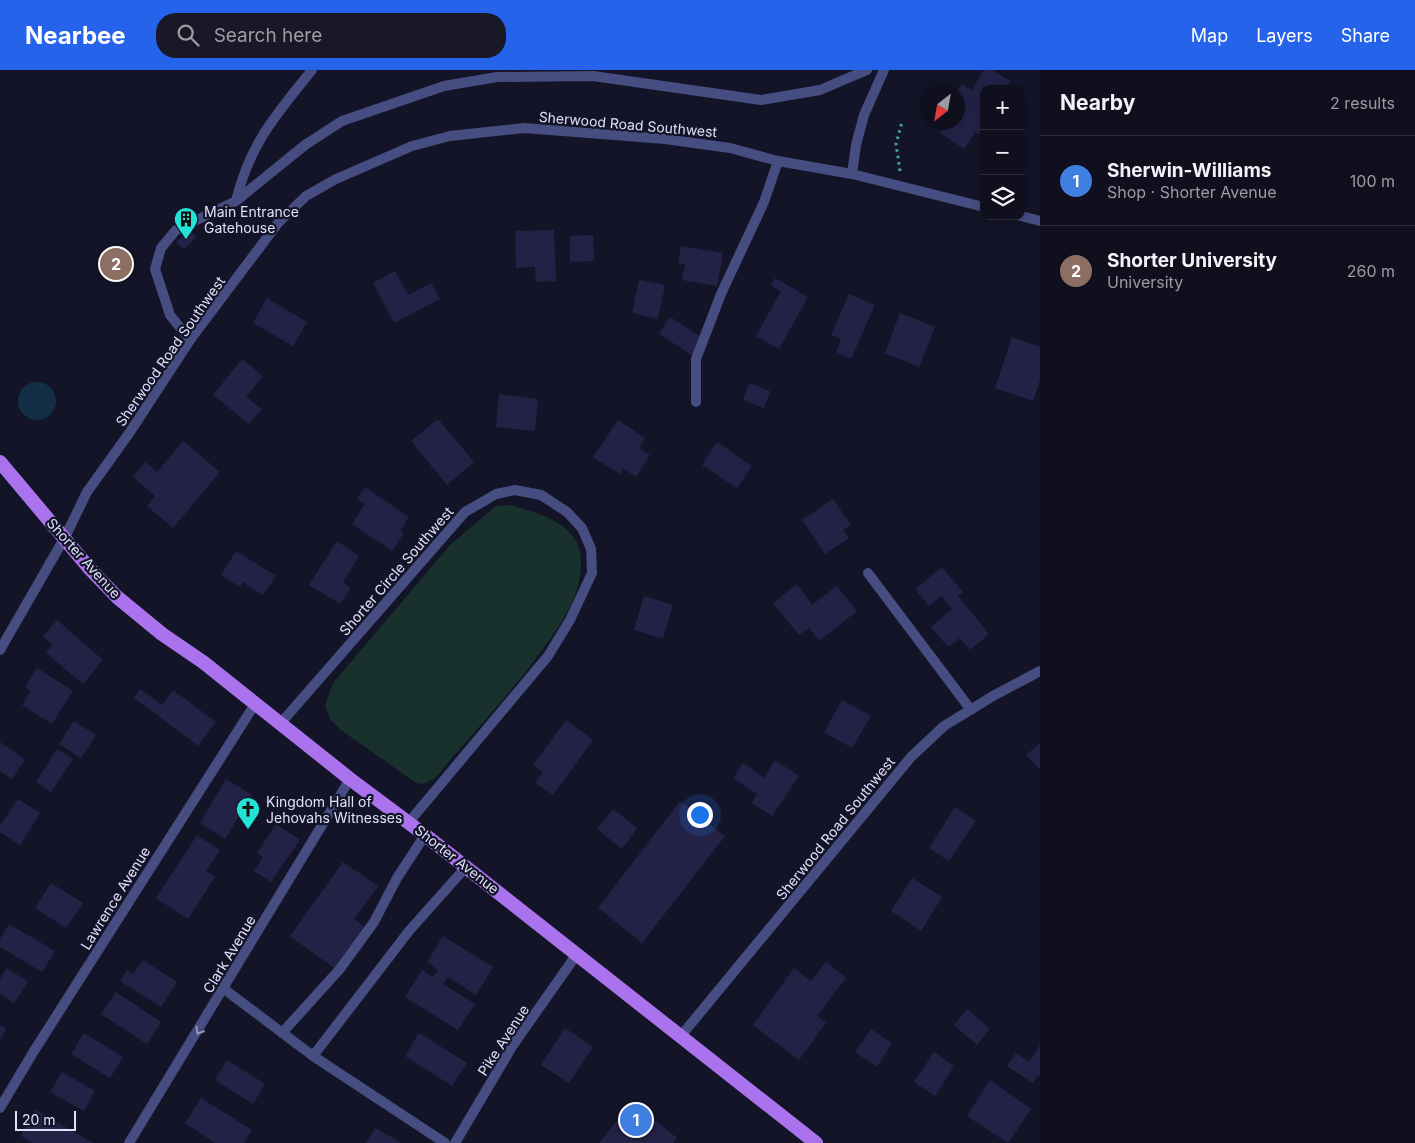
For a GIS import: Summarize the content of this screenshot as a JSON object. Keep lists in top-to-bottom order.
{
  "streets": {
    "main road": ["Shorter Avenue"],
    "street": [
      "Sherwood Road Southwest",
      "Shorter Circle Southwest",
      "Lawrence Avenue",
      "Clark Avenue",
      "Pike Avenue"
    ]
  },
  "crossings": [
    ["Sherwood Road Southwest", "Shorter Avenue"],
    ["Shorter Avenue", "Shorter Circle Southwest"],
    ["Shorter Avenue", "Lawrence Avenue"],
    ["Shorter Avenue", "Clark Avenue"],
    ["Shorter Avenue", "Pike Avenue"]
  ],
  "one_way": ["Clark Avenue"],
  "places": {
    "building": ["Main Entrance Gatehouse"],
    "church": ["Kingdom Hall of Jehovahs Witnesses"]
  },
  "scale_bar": "20 m",
  "north": "bottom left",
  "page": {
    "header": "Nearbee",
    "search": "Search here",
    "nav": ["Map", "Layers", "Share"],
    "heading": ["Nearby", "2 results"],
    "map_buttons": ["+", "−"],
    "list": [
      {
        "mark": "1",
        "name": "Sherwin-Williams",
        "note": "Shop · Shorter Avenue",
        "value": "100 m"
      },
      {
        "mark": "2",
        "name": "Shorter University",
        "note": "University",
        "value": "260 m"
      }
    ],
    "pins": ["2", "1"],
    "scale": "20 m"
  }
}
